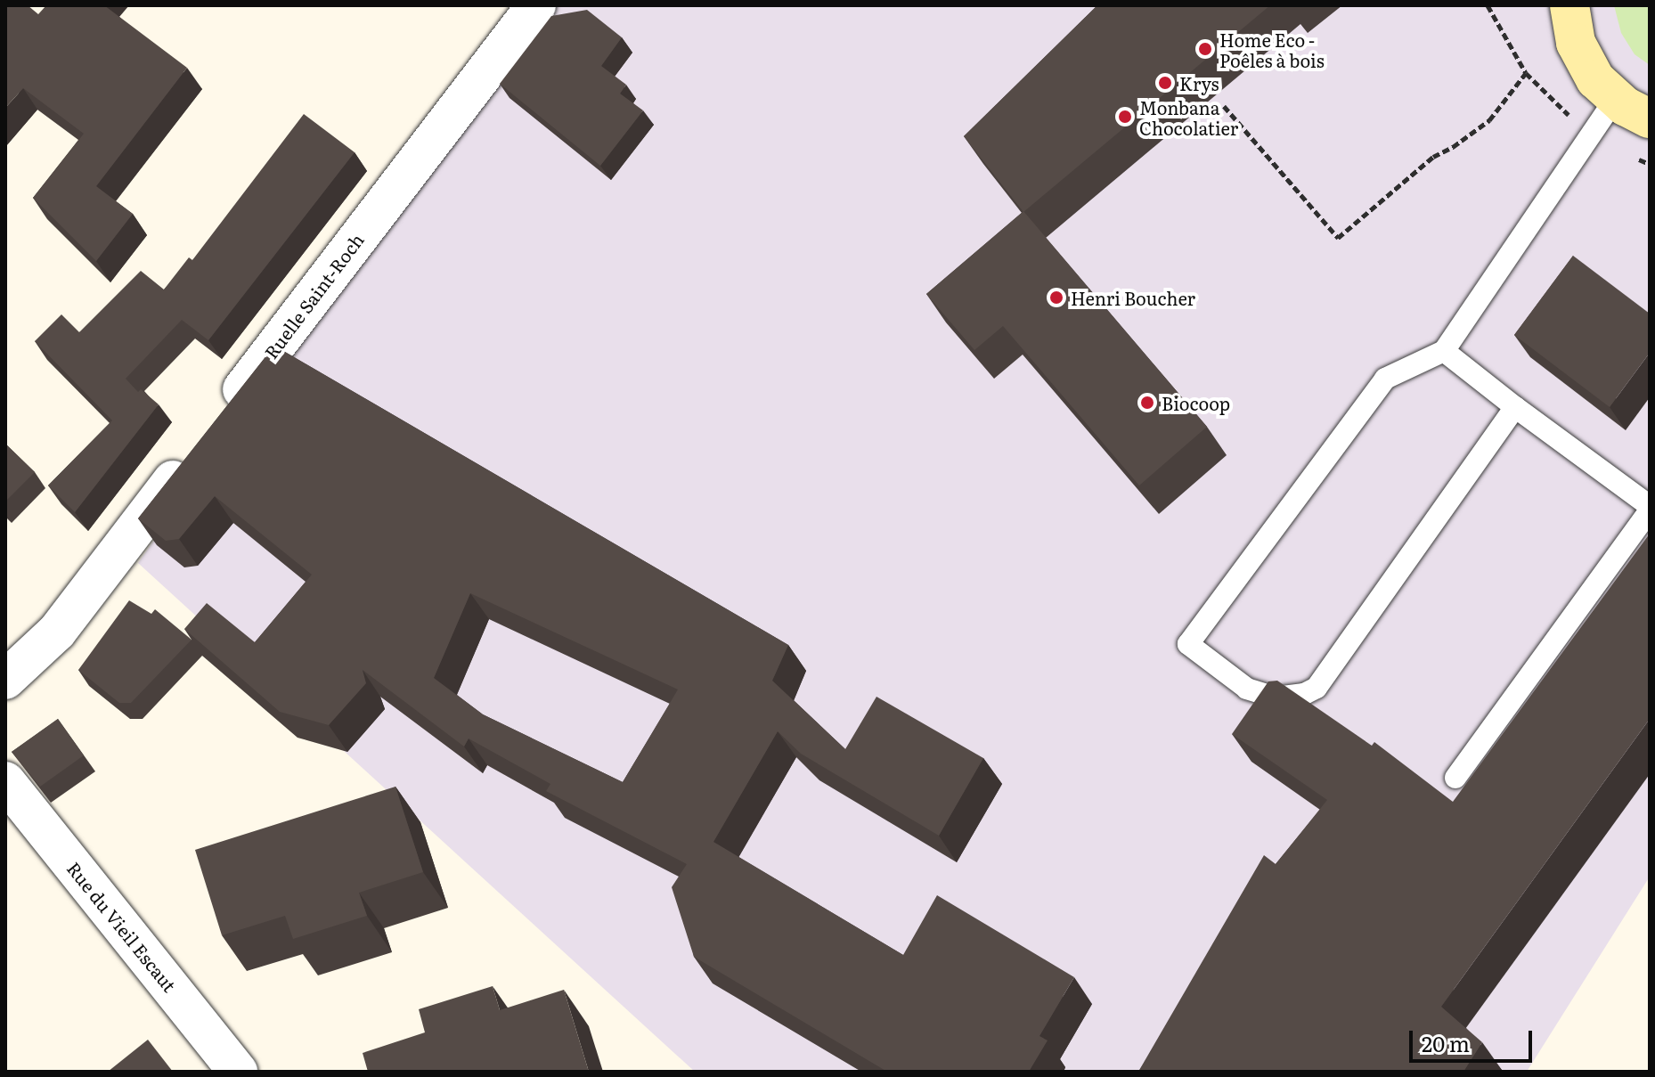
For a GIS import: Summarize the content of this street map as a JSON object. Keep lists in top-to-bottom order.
{
  "streets": {
    "street": ["Ruelle Saint-Roch", "Rue du Vieil Escaut"]
  },
  "places": [
    "Home Eco - Poêles à bois",
    "Krys",
    "Monbana Chocolatier",
    "Henri Boucher",
    "Biocoop"
  ],
  "scale_bar": "20 m"
}
